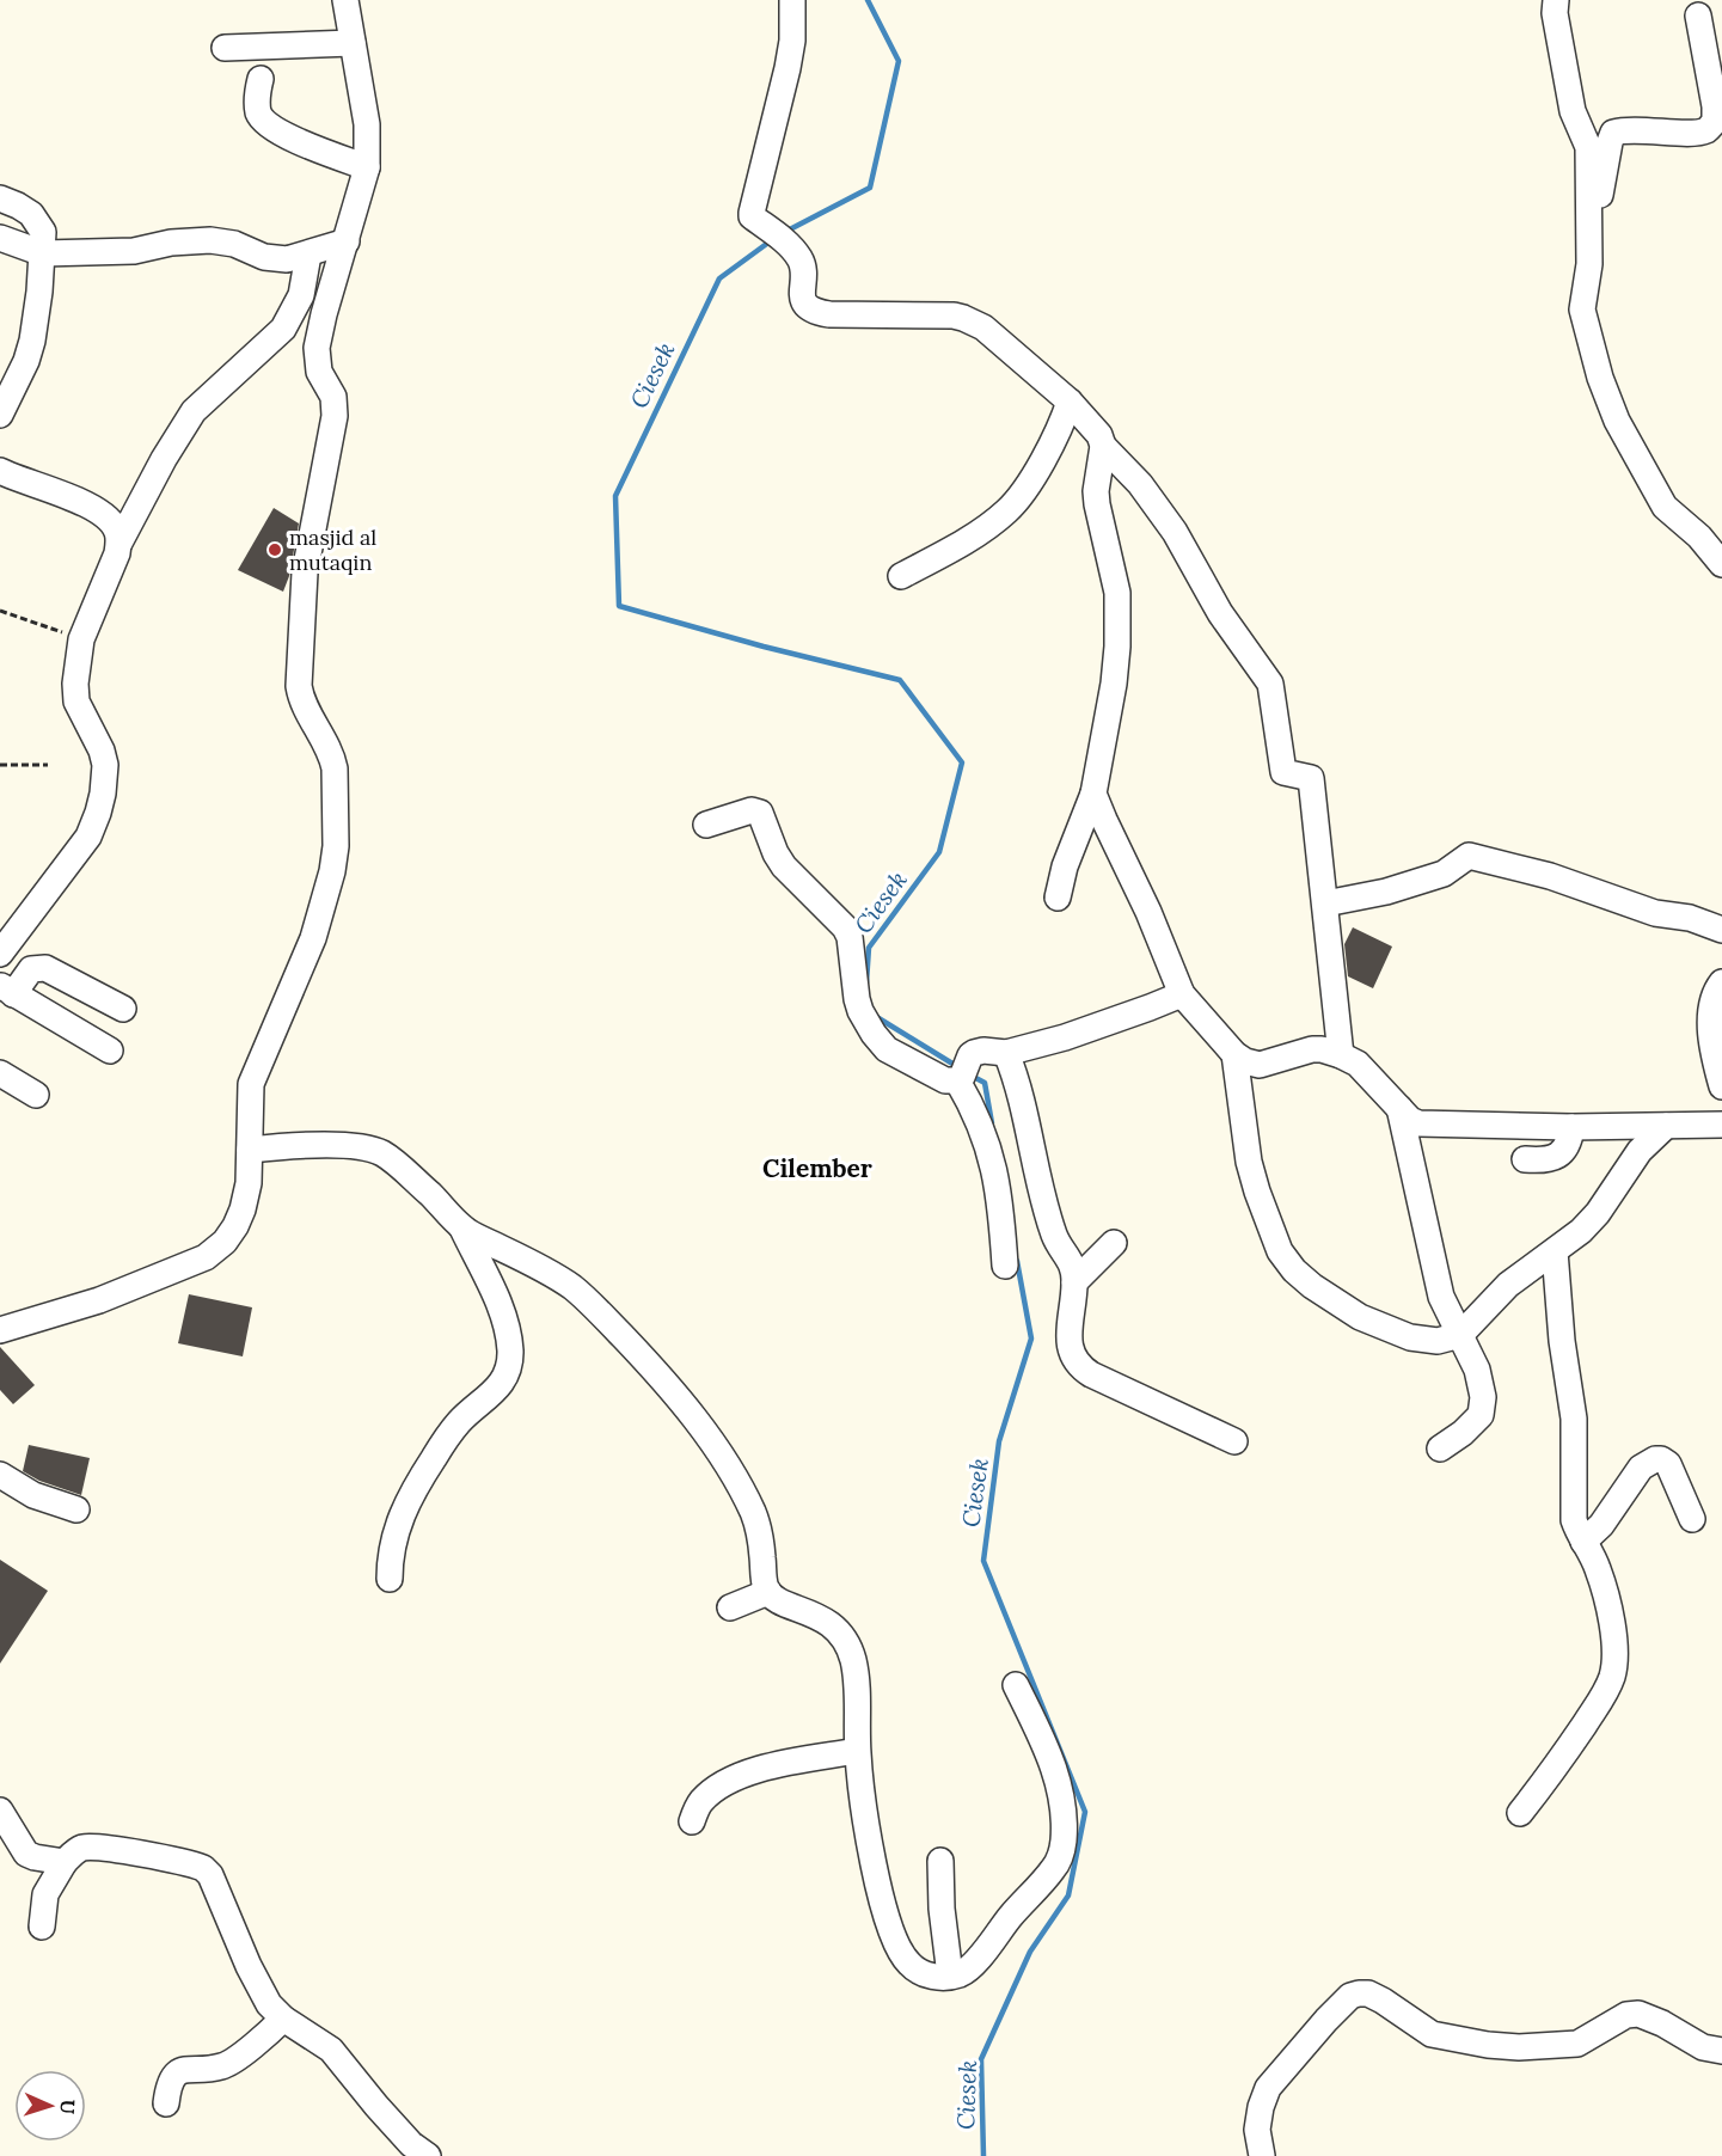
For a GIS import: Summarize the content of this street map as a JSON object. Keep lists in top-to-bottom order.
{
  "districts": ["Cilember"],
  "water": ["Ciesek"],
  "places": ["masjid al mutaqin"],
  "north": "right"
}
